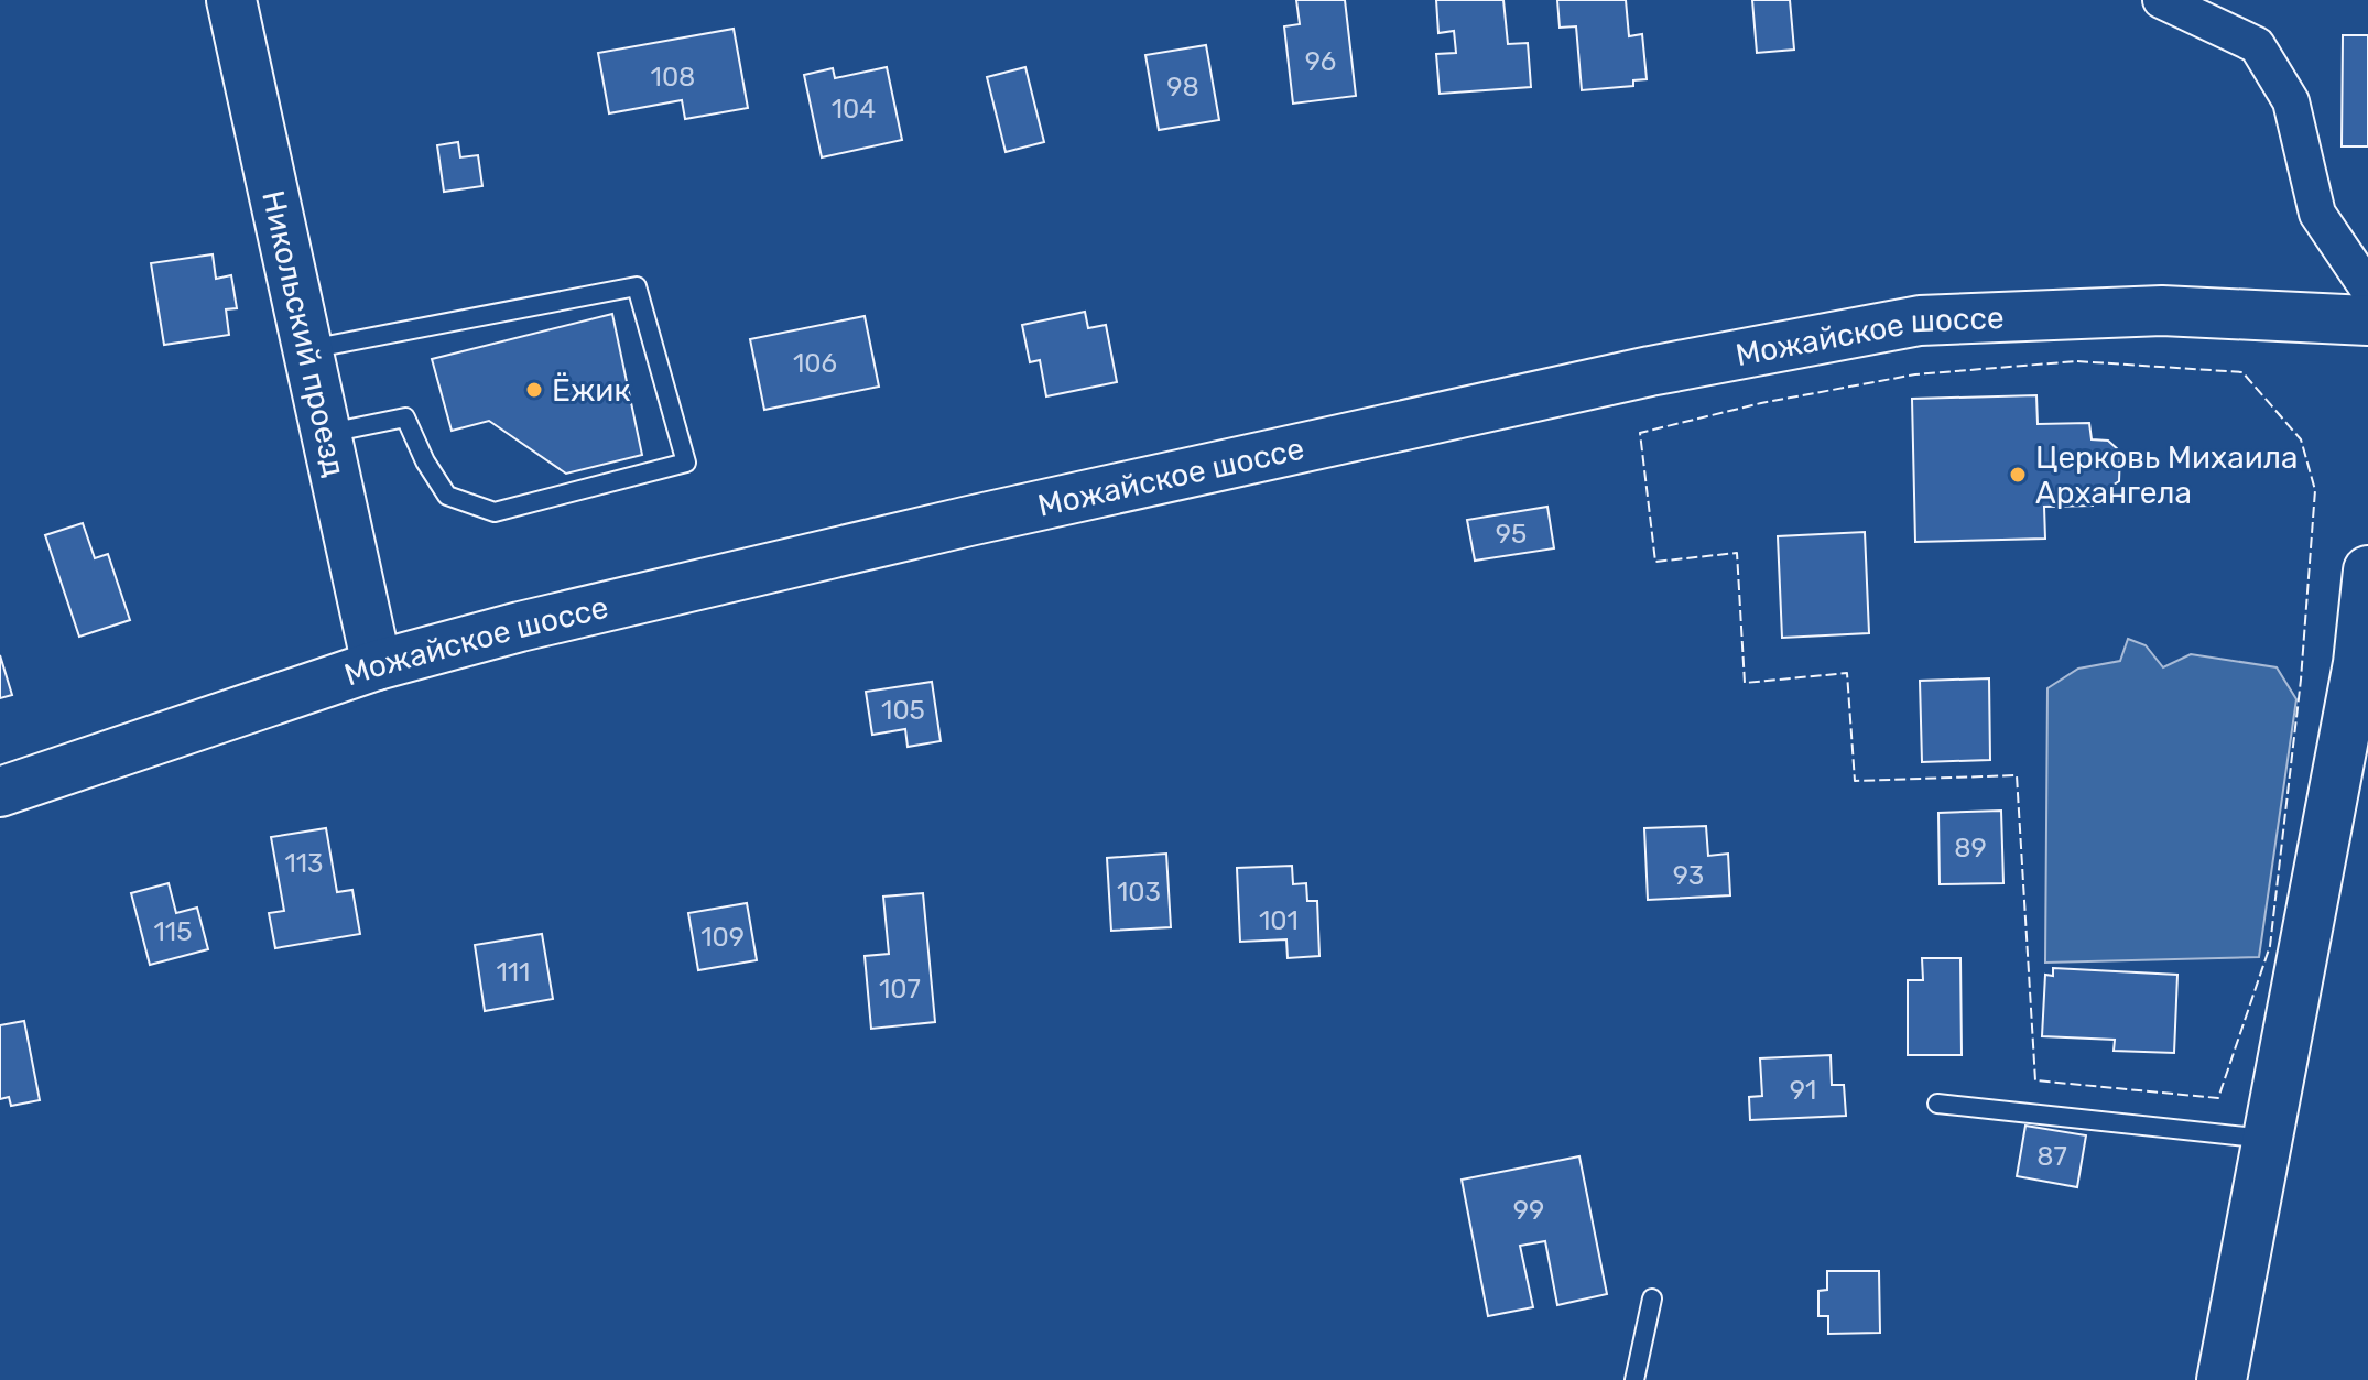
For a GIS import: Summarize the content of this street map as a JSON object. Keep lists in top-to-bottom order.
{
  "streets": {
    "main road": ["Никольский проезд", "Можайское шоссе"]
  },
  "crossings": [
    ["Никольский проезд", "Можайское шоссе"]
  ],
  "places": ["Ёжик", "Церковь Михаила Архангела"],
  "house_numbers": [
    "96",
    "108",
    "98",
    "104",
    "106",
    "95",
    "105",
    "89",
    "113",
    "93",
    "103",
    "101",
    "115",
    "109",
    "111",
    "107",
    "91",
    "87",
    "99"
  ]
}
